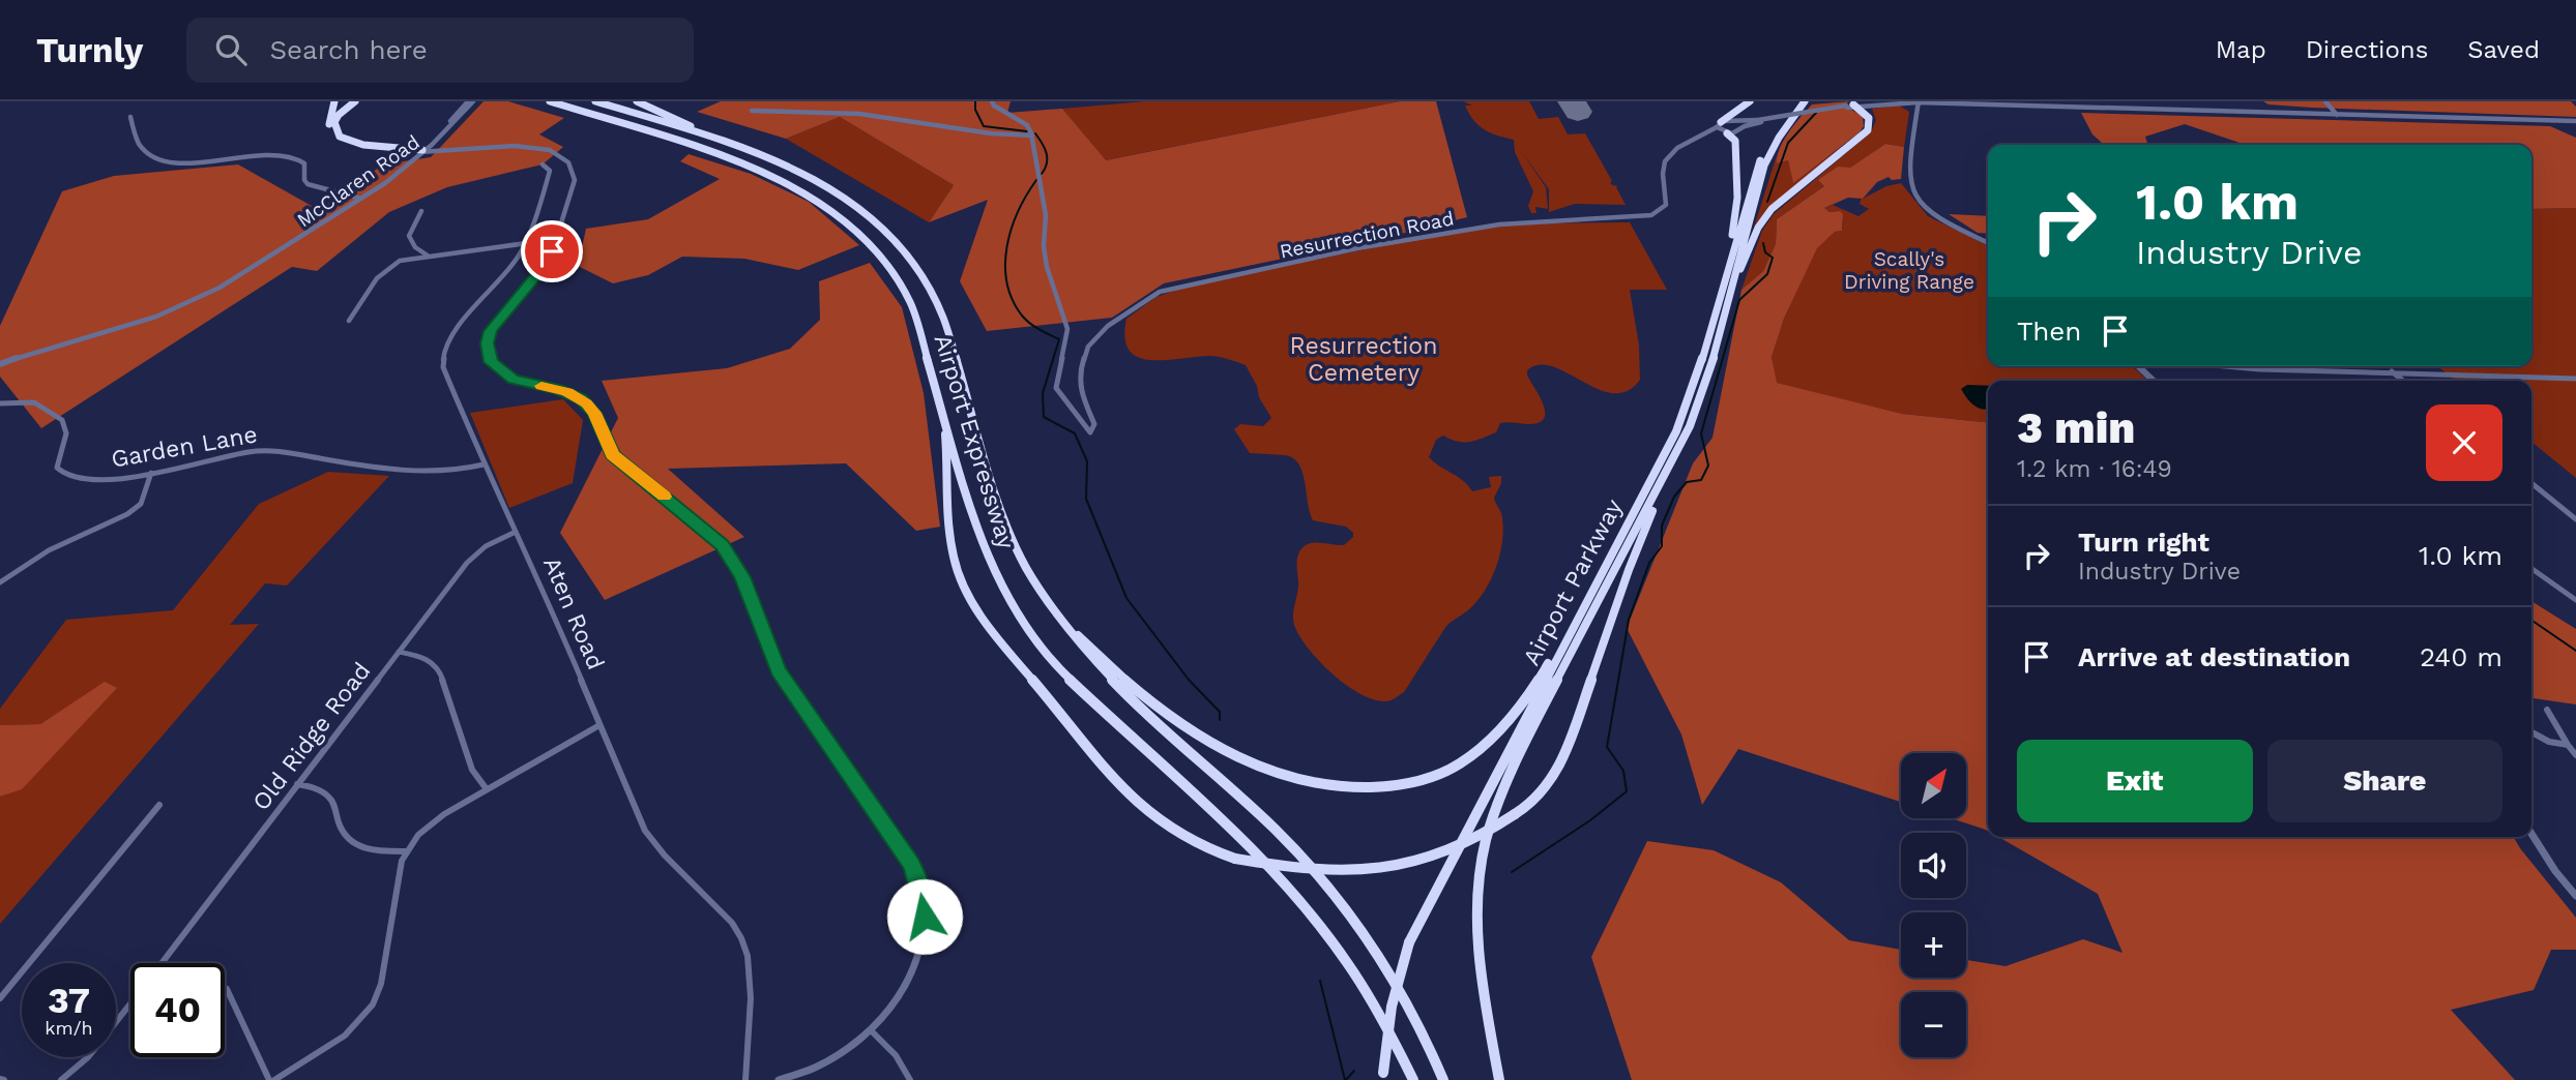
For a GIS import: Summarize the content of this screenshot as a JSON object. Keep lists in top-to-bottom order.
{
  "streets": {
    "highway": ["Airport Expressway", "Airport Parkway"],
    "street": [
      "McClaren Road",
      "Resurrection Road",
      "Garden Lane",
      "Aten Road",
      "Old Ridge Road"
    ]
  },
  "crossings": [
    ["Garden Lane", "Aten Road"],
    ["Aten Road", "Old Ridge Road"]
  ],
  "parks": ["Scally's Driving Range", "Resurrection Cemetery"],
  "north": "top right",
  "page": {
    "header": "Turnly",
    "search": "Search here",
    "nav": ["Map", "Directions", "Saved"],
    "turn": ["1.0 km", "Industry Drive"],
    "then": "Then",
    "heading": ["3 min", "1.2 km · 16:49"],
    "list": [
      {
        "name": "Turn right",
        "note": "Industry Drive",
        "value": "1.0 km"
      },
      {
        "name": "Arrive at destination",
        "value": "240 m"
      }
    ],
    "buttons": ["Exit", "Share"],
    "map_buttons": ["+", "−"],
    "speed": "37 km/h",
    "limit": "40"
  }
}
